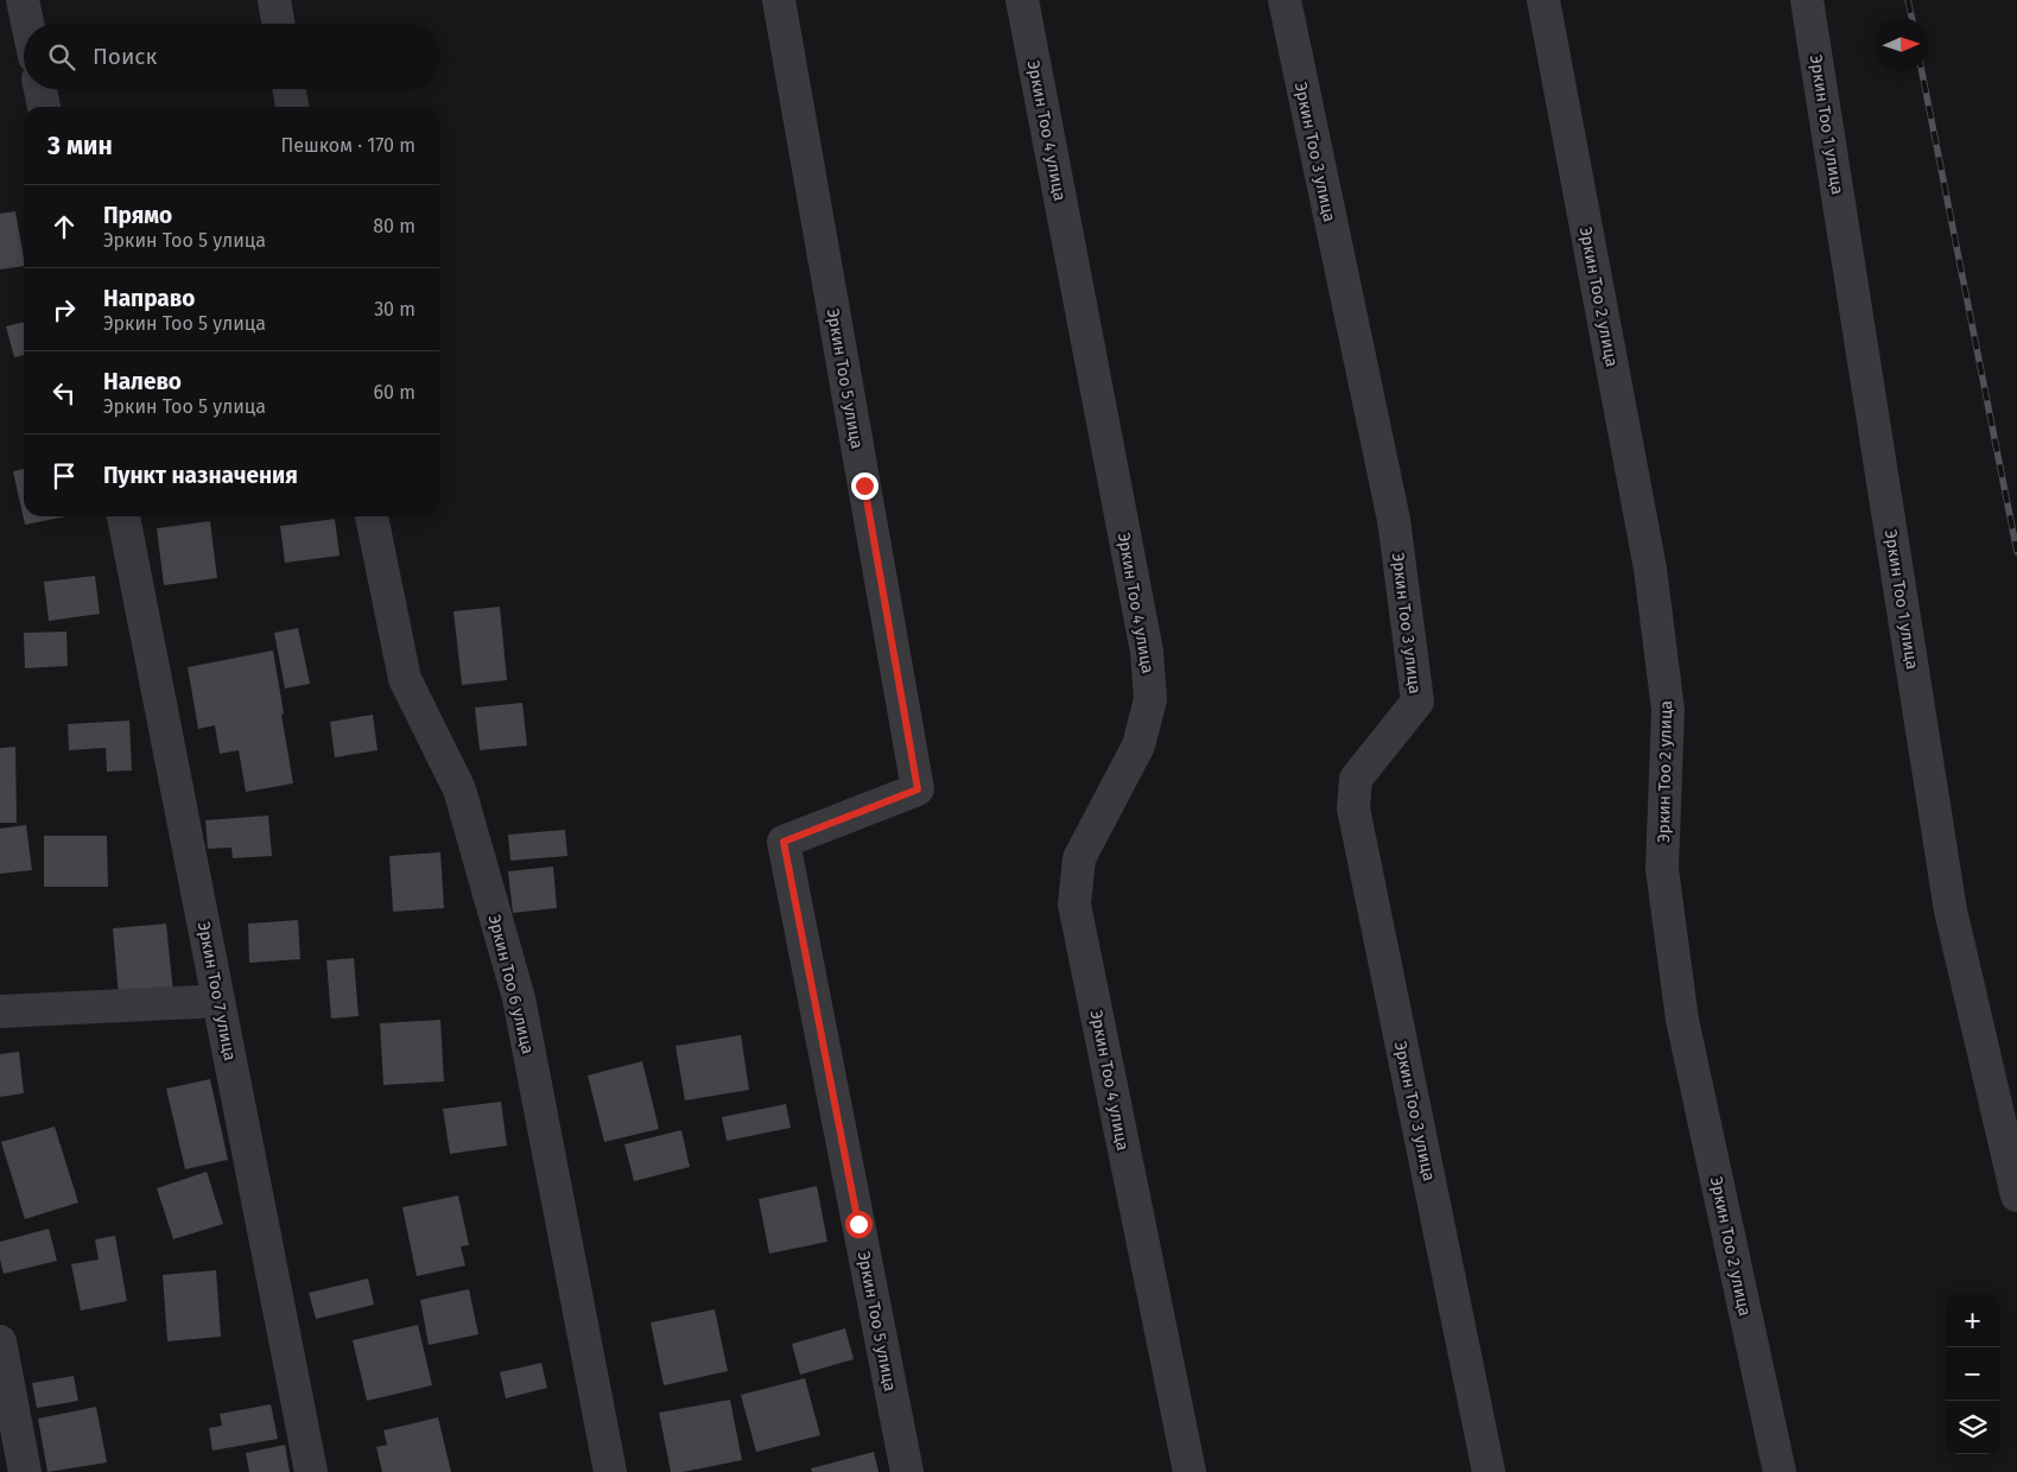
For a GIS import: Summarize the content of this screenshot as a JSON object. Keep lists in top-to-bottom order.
{
  "streets": {
    "street": [
      "Эркин Тоо 1 улица",
      "Эркин Тоо 4 улица",
      "Эркин Тоо 3 улица",
      "Эркин Тоо 2 улица",
      "Эркин Тоо 5 улица",
      "Эркин Тоо 6 улица",
      "Эркин Тоо 7 улица"
    ]
  },
  "north": "right",
  "page": {
    "search": "Поиск",
    "heading": ["3 мин", "Пешком · 170 m"],
    "list": [
      ["Прямо", "Эркин Тоо 5 улица", "80 m"],
      ["Направо", "Эркин Тоо 5 улица", "30 m"],
      ["Налево", "Эркин Тоо 5 улица", "60 m"],
      "Пункт назначения"
    ],
    "map_buttons": ["+", "−"]
  }
}
